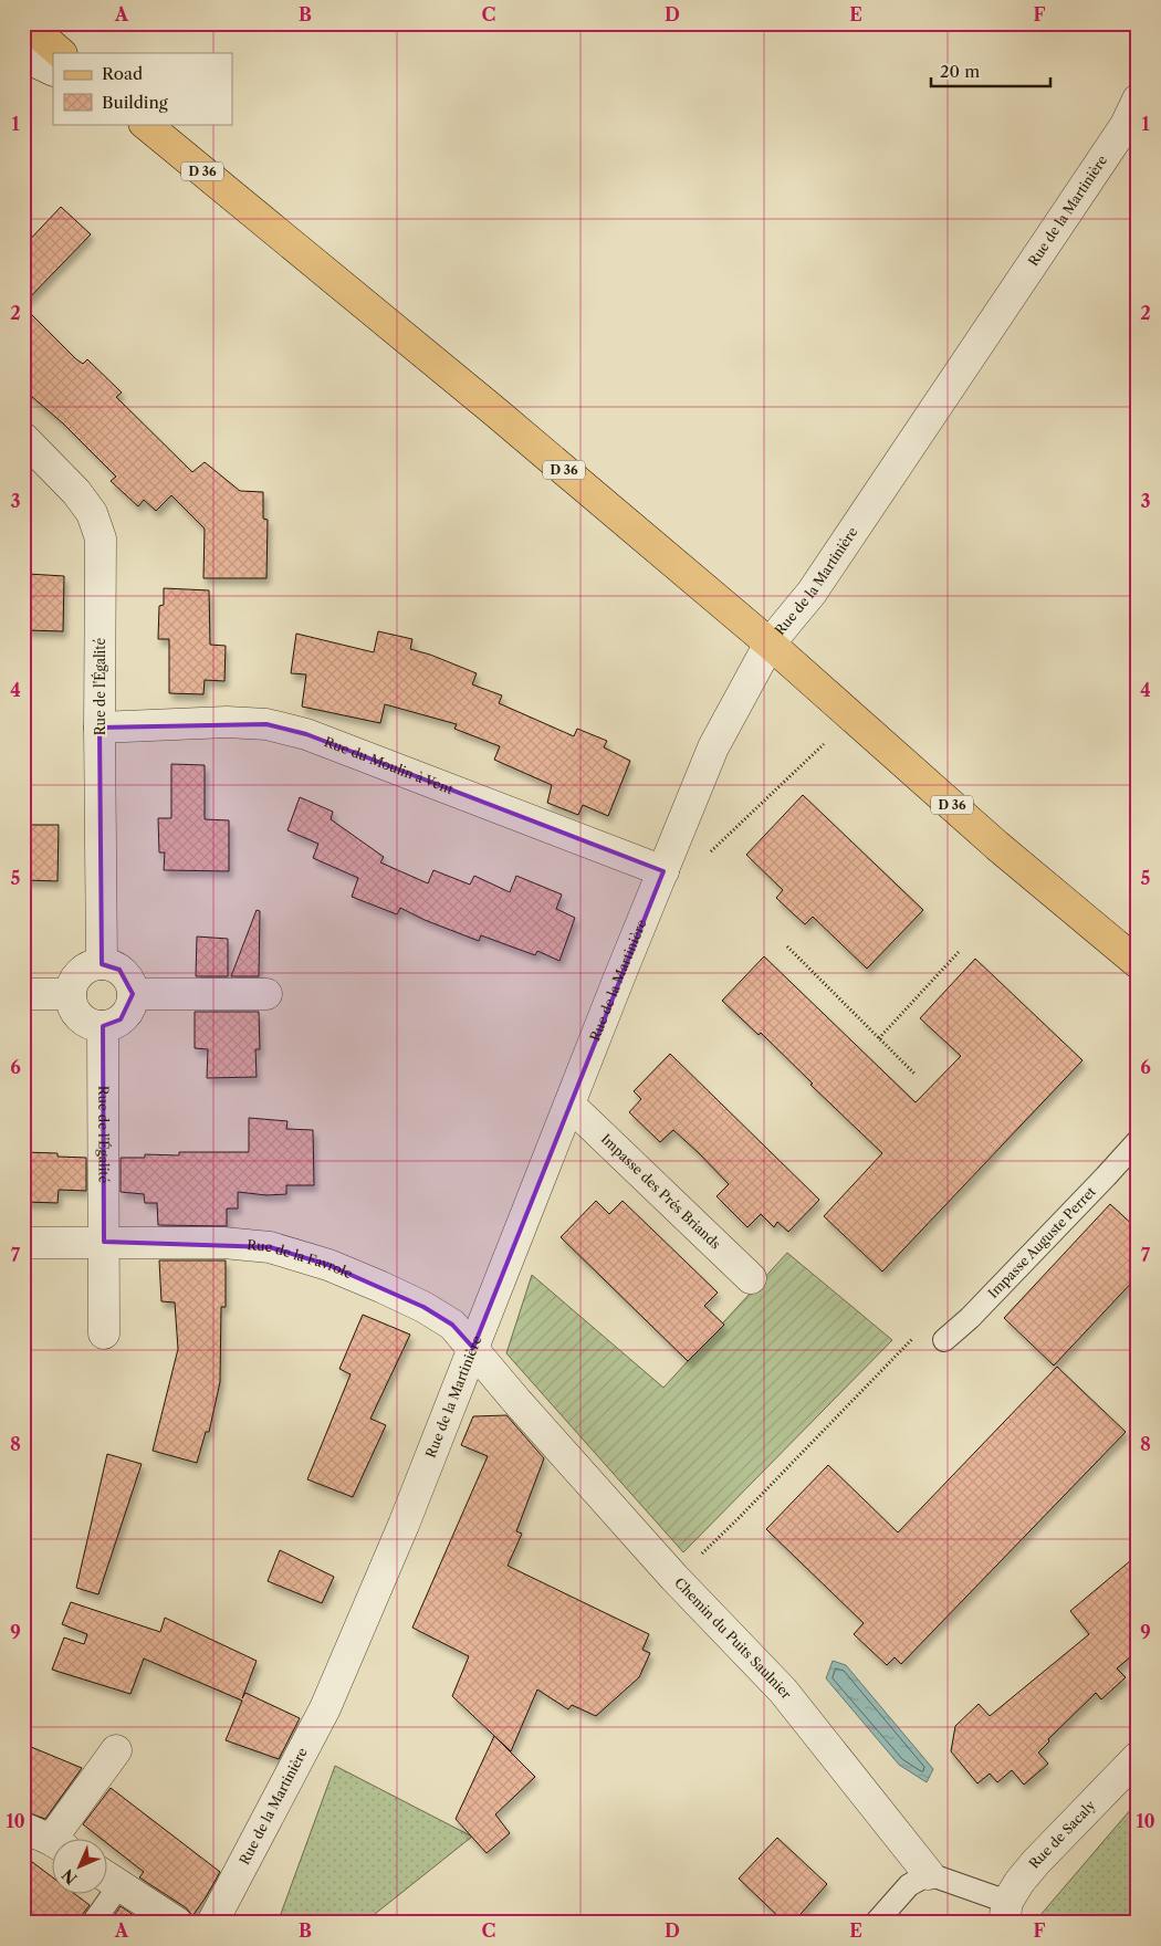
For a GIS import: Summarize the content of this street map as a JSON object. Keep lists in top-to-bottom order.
{
  "streets": {
    "main road": ["D 36"],
    "street": [
      "Rue de la Martinière",
      "Rue de l'Égalité",
      "Rue du Moulin à Vent",
      "Impasse des Prés Briands",
      "Rue de la Favrole",
      "Chemin du Puits Saulnier",
      "Rue de Sacaly"
    ],
    "lane": ["Impasse Auguste Perret"]
  },
  "crossings": [
    ["D 36", "Rue de la Martinière"],
    ["Rue de la Martinière", "Rue du Moulin à Vent"],
    ["Rue de la Martinière", "Impasse des Prés Briands"],
    ["Rue de la Martinière", "Rue de la Favrole"],
    ["Rue de la Martinière", "Chemin du Puits Saulnier"],
    ["Rue de l'Égalité", "Rue du Moulin à Vent"],
    ["Rue de l'Égalité", "Rue de la Favrole"],
    ["Rue de la Favrole", "Chemin du Puits Saulnier"]
  ],
  "legend": ["Road", "Building"],
  "scale_bar": "20 m",
  "north": "bottom left",
  "grid": {
    "columns": [
      "A",
      "B",
      "C",
      "D",
      "E",
      "F"
    ],
    "rows": [
      "1",
      "2",
      "3",
      "4",
      "5",
      "6",
      "7",
      "8",
      "9",
      "10"
    ]
  }
}
